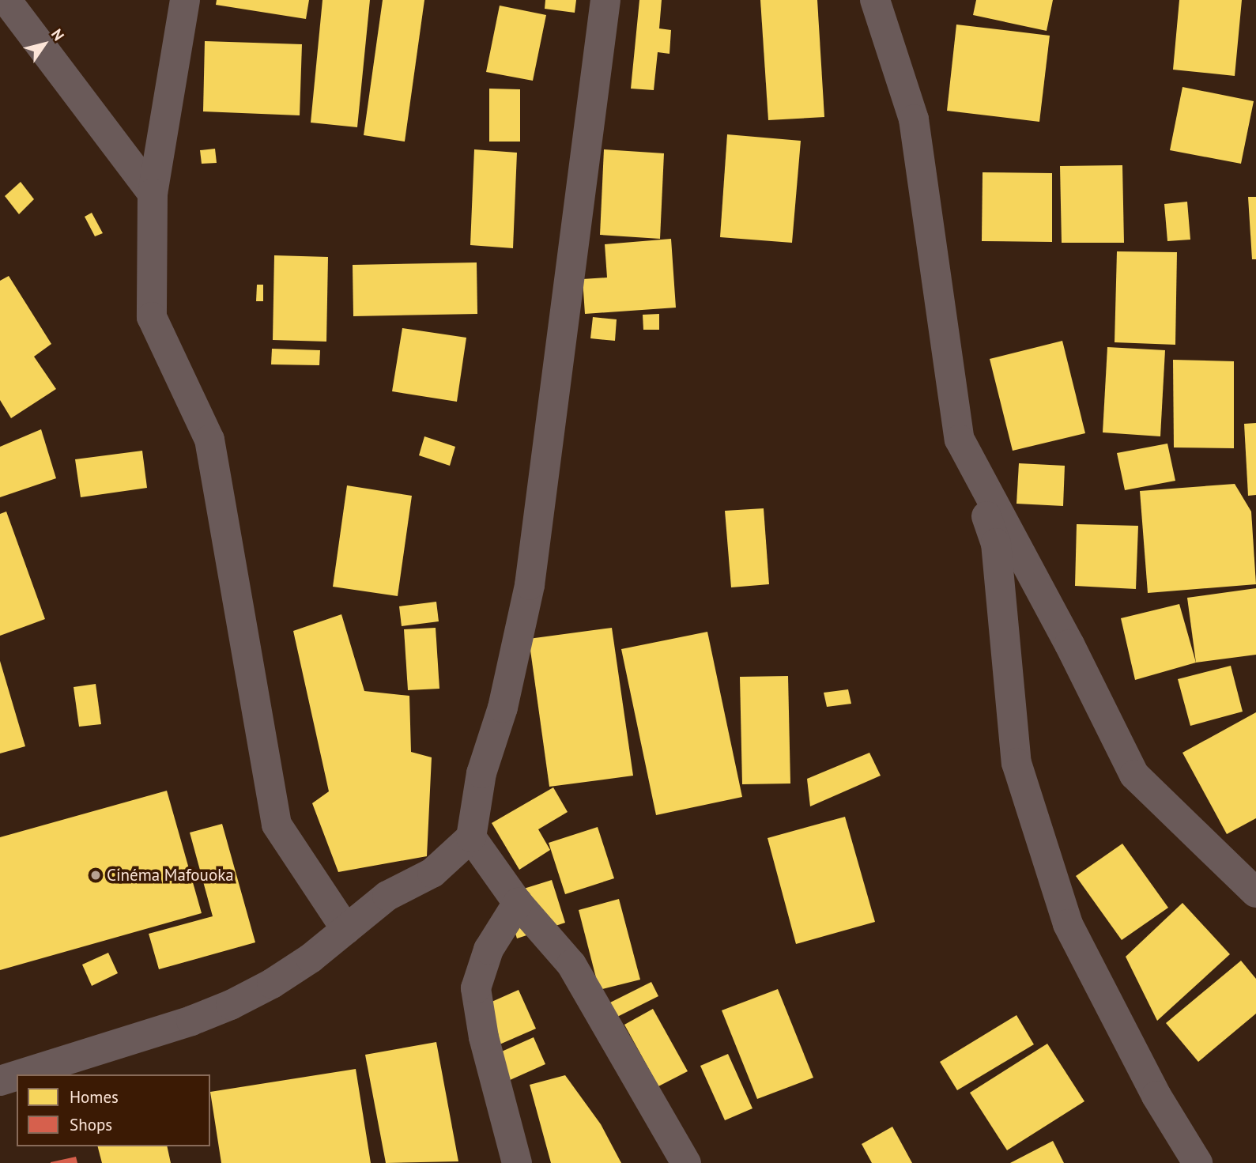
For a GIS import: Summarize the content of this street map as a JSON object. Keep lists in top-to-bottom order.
{
  "places": ["Cinéma Mafouoka"],
  "legend": ["Homes", "Shops"],
  "north": "top right"
}
